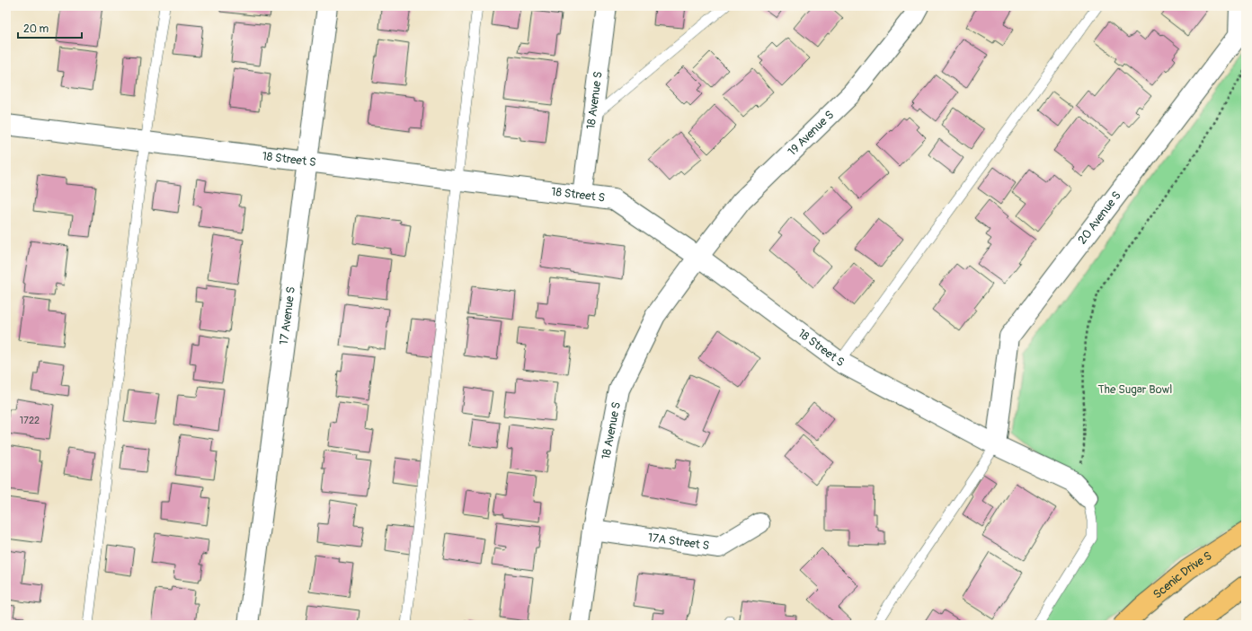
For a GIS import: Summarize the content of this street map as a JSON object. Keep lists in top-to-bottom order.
{
  "streets": {
    "main road": ["Scenic Drive S"],
    "street": [
      "18 Avenue S",
      "19 Avenue S",
      "18 Street S",
      "20 Avenue S",
      "17 Avenue S",
      "17A Street S"
    ]
  },
  "crossings": [
    ["18 Avenue S", "19 Avenue S"],
    ["18 Avenue S", "18 Street S"],
    ["18 Avenue S", "17A Street S"],
    ["19 Avenue S", "18 Street S"],
    ["18 Street S", "20 Avenue S"],
    ["18 Street S", "17 Avenue S"]
  ],
  "parks": ["The Sugar Bowl"],
  "house_numbers": ["1722"],
  "scale_bar": "20 m"
}
